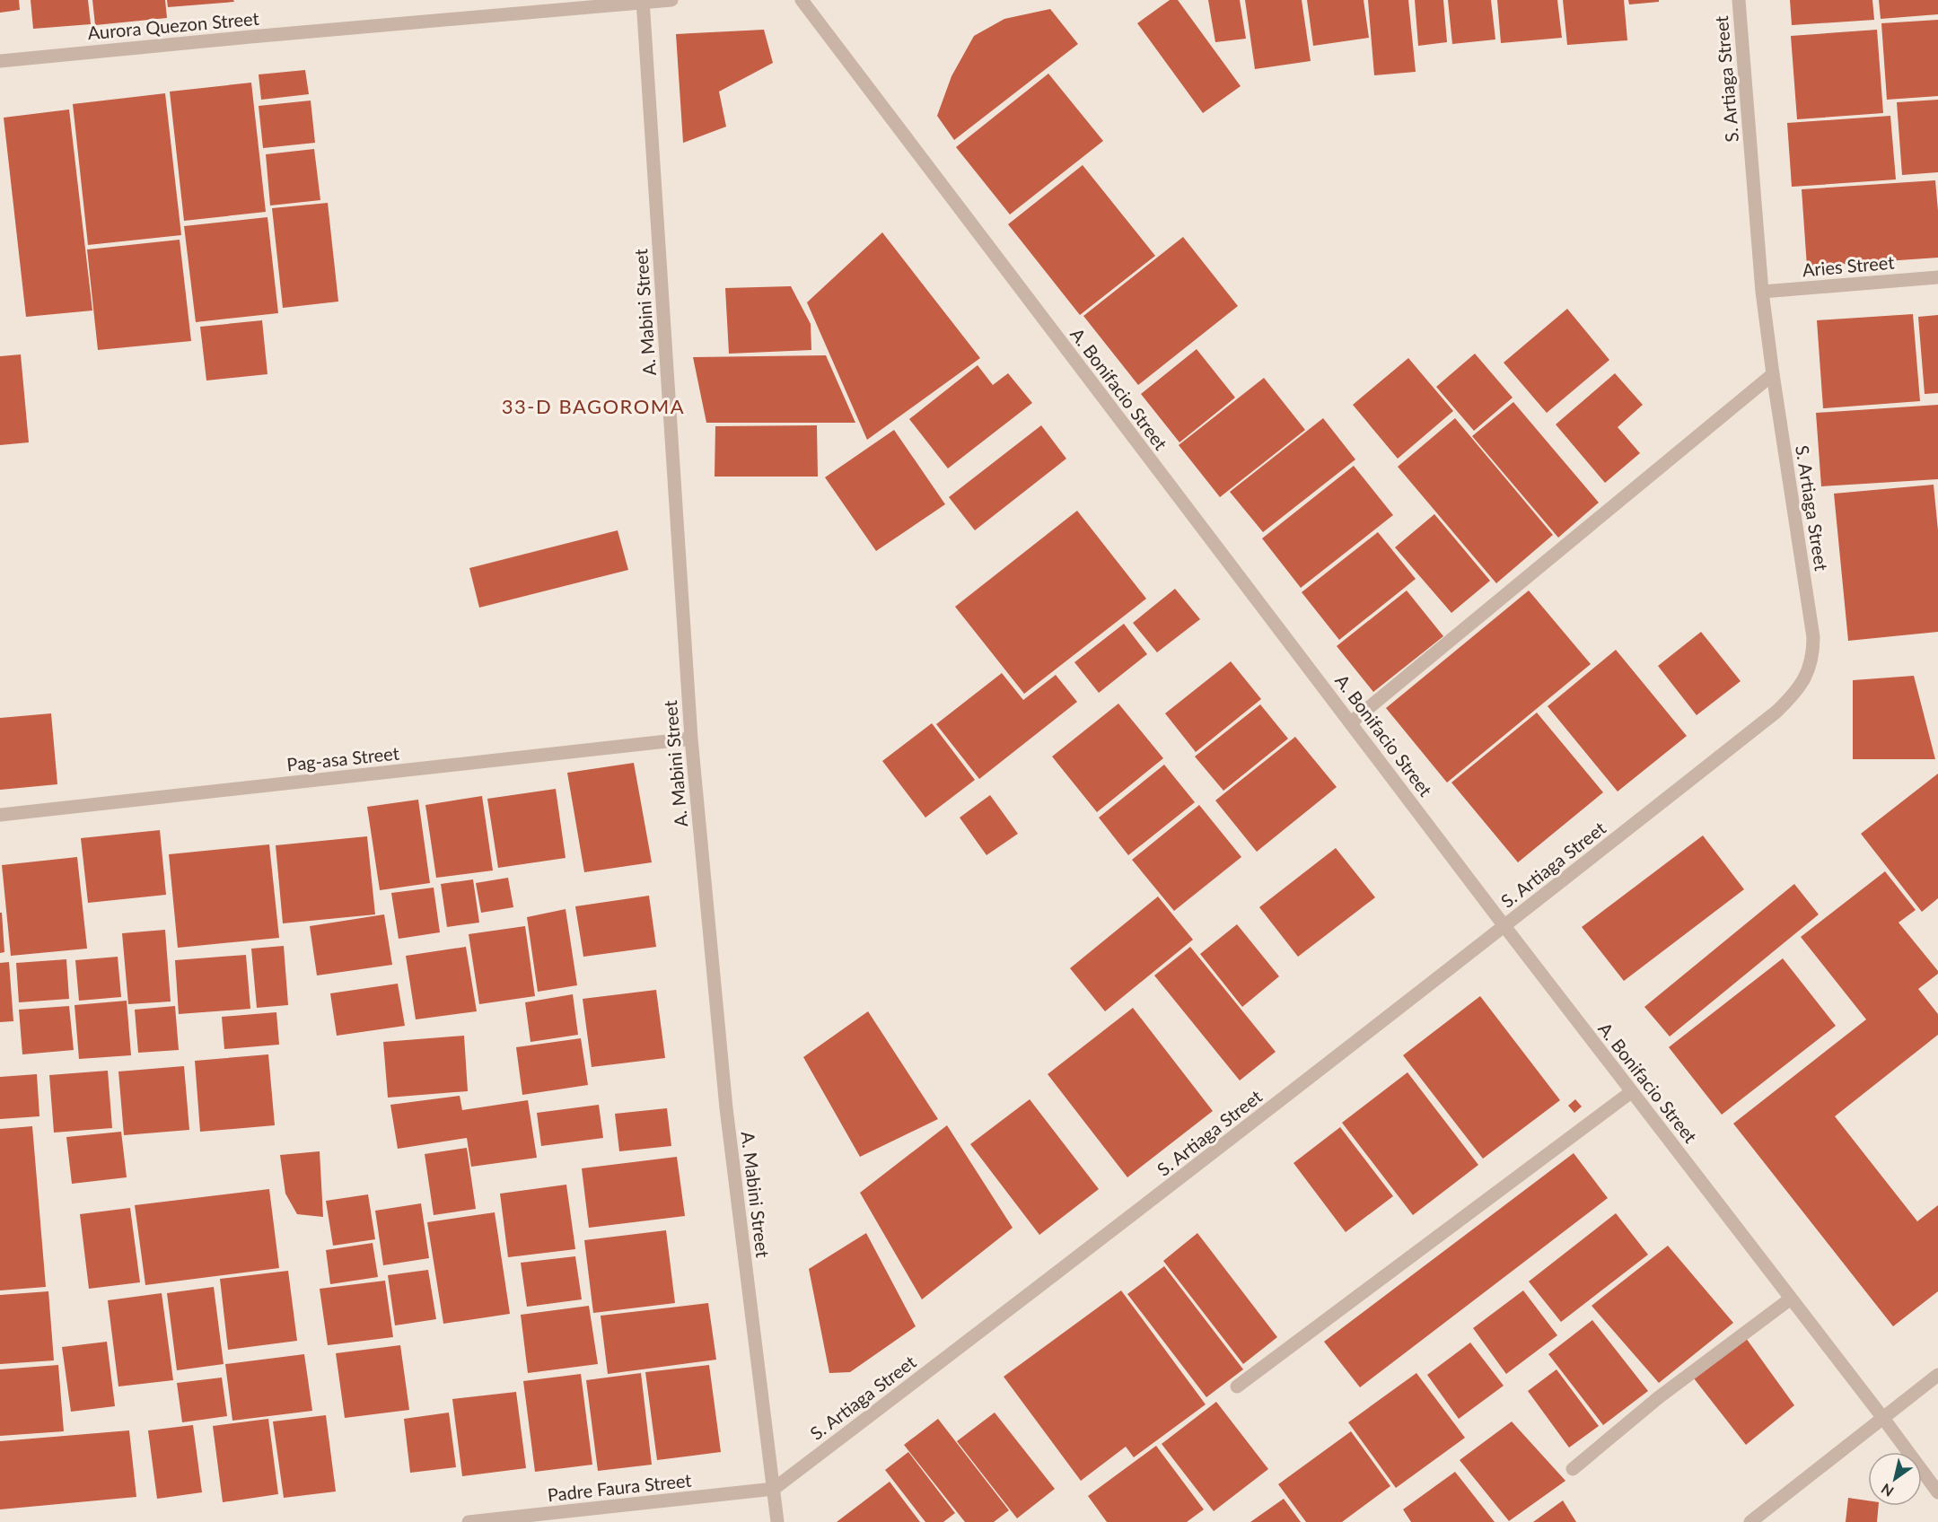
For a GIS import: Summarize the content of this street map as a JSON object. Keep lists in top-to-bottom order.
{
  "streets": {
    "street": [
      "Aurora Quezon Street",
      "S. Artiaga Street",
      "Aries Street",
      "A. Mabini Street",
      "A. Bonifacio Street",
      "Pag-asa Street",
      "Padre Faura Street"
    ]
  },
  "crossings": [
    ["Aurora Quezon Street", "A. Mabini Street"],
    ["S. Artiaga Street", "Aries Street"],
    ["S. Artiaga Street", "A. Mabini Street"],
    ["S. Artiaga Street", "A. Bonifacio Street"],
    ["S. Artiaga Street", "Padre Faura Street"],
    ["A. Mabini Street", "Pag-asa Street"],
    ["A. Mabini Street", "Padre Faura Street"]
  ],
  "districts": ["33-D BAGOROMA"],
  "north": "bottom left"
}
